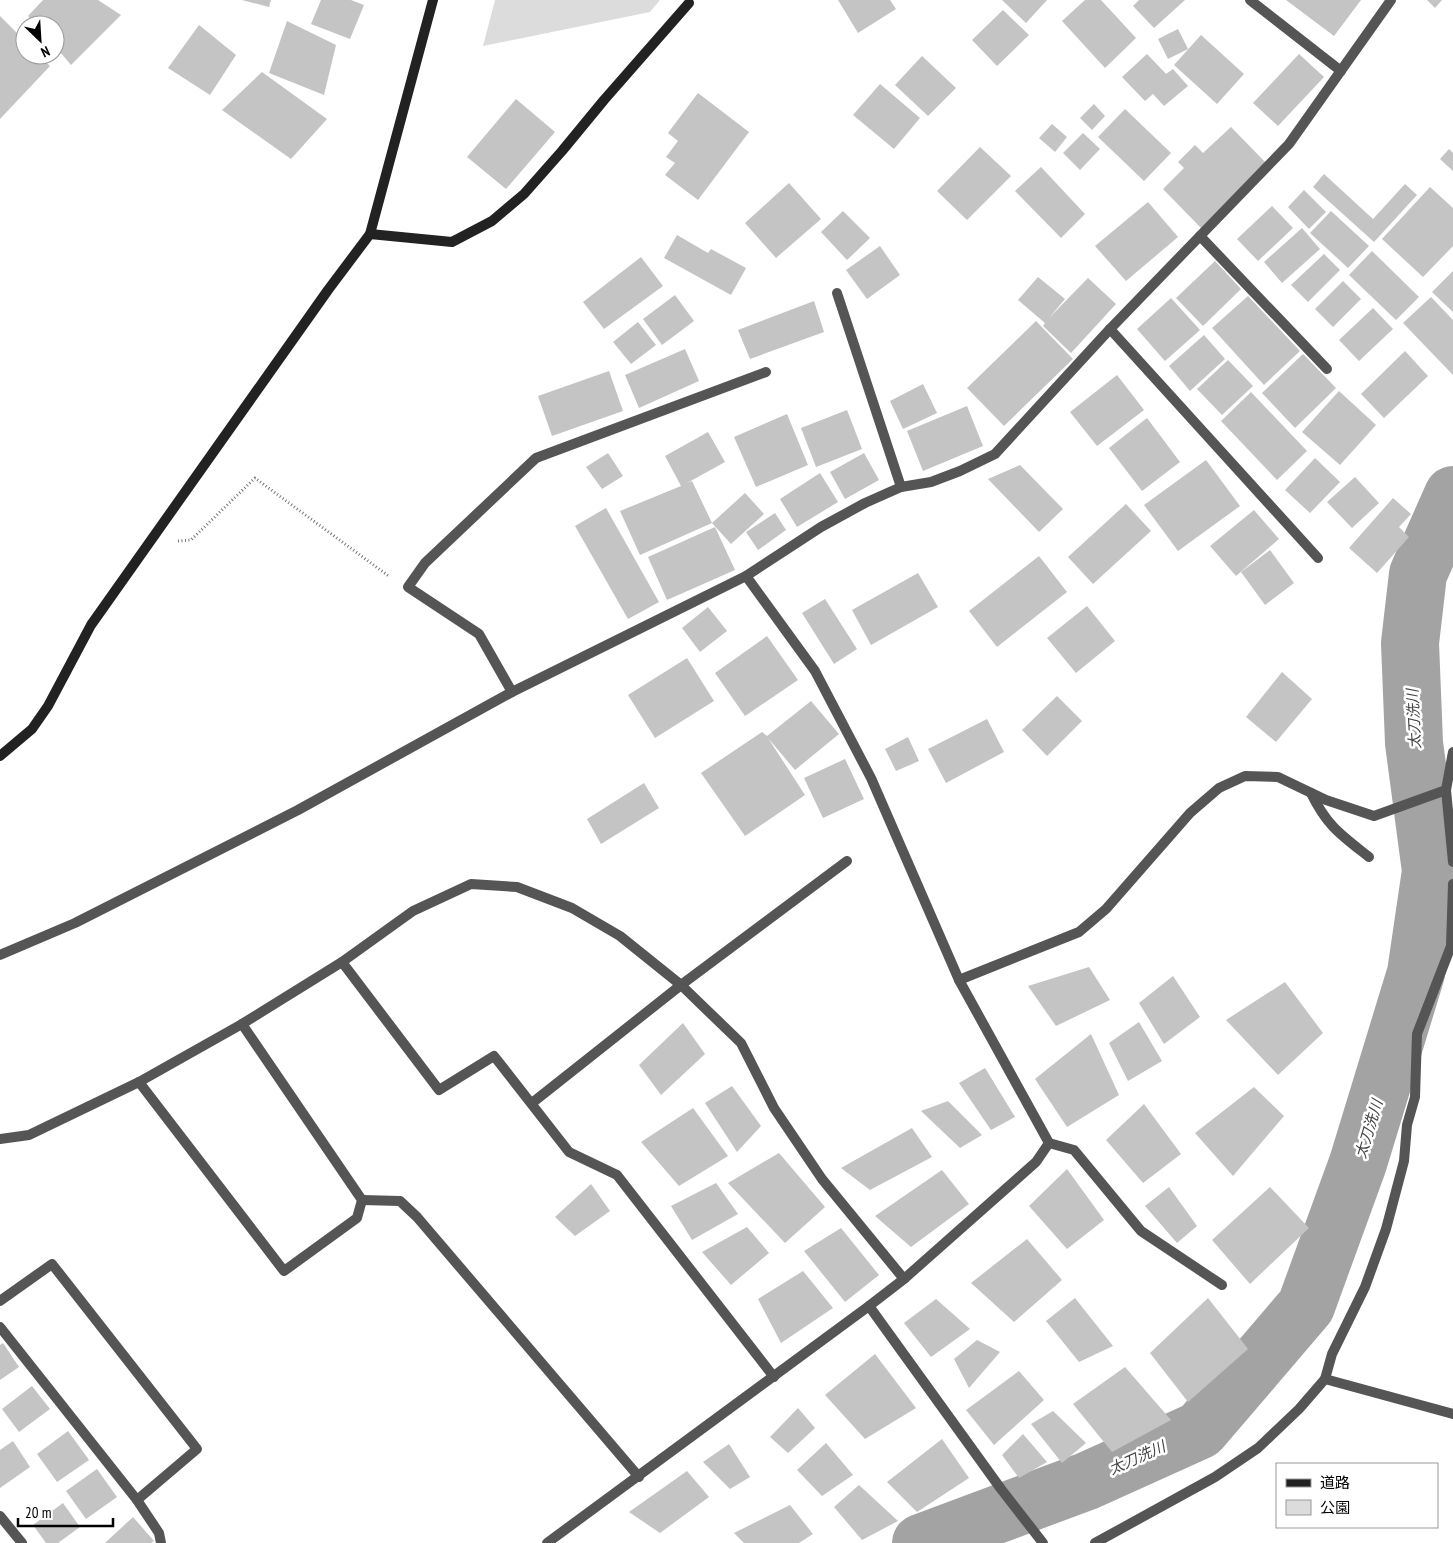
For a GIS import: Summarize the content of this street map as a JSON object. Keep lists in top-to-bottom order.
{
  "water": ["太刀洗川"],
  "legend": ["道路", "公園"],
  "scale_bar": "20 m",
  "north": "bottom right"
}
